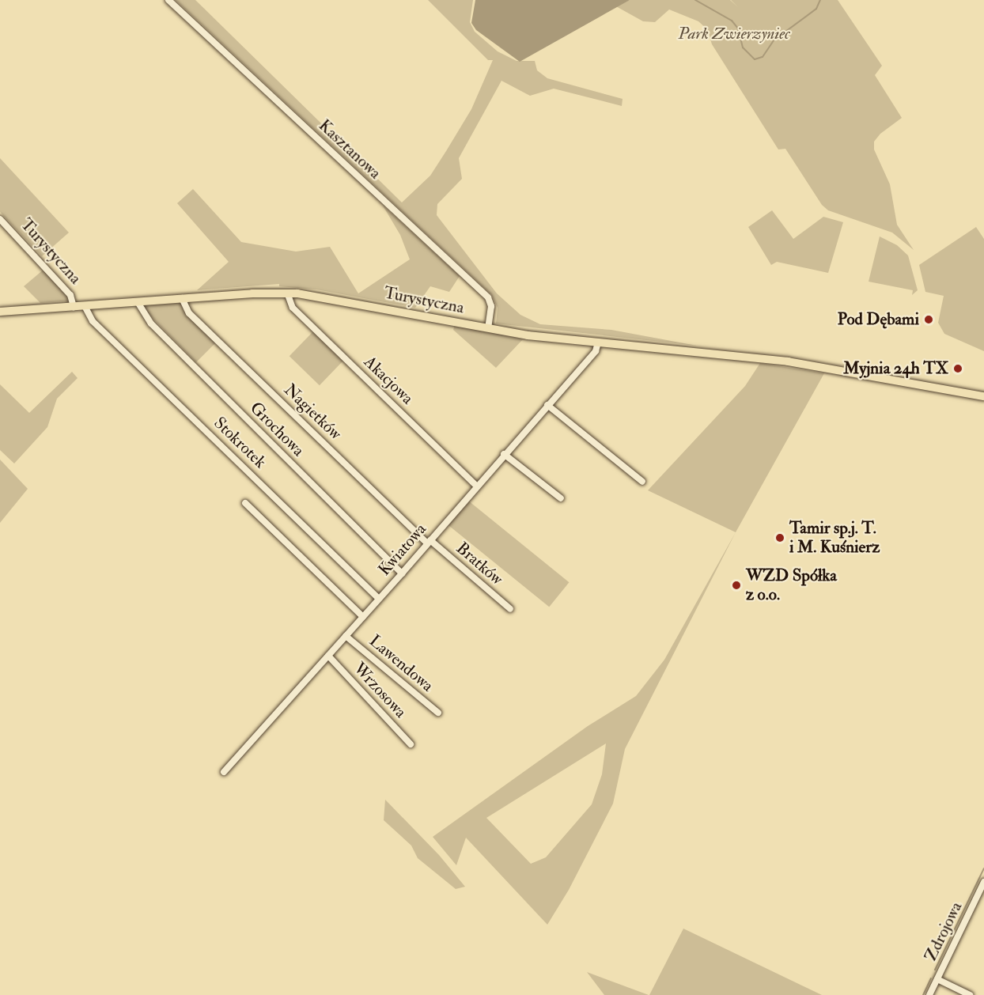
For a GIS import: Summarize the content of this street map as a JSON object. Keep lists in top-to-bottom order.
{
  "streets": {
    "main road": ["Turystyczna"],
    "street": [
      "Kasztanowa",
      "Akacjowa",
      "Nagietków",
      "Grochowa",
      "Stokrotek",
      "Kwiatowa",
      "Bratków",
      "Lawendowa",
      "Wrzosowa",
      "Zdrojowa"
    ]
  },
  "crossings": [
    ["Kasztanowa", "Turystyczna"],
    ["Turystyczna", "Akacjowa"],
    ["Turystyczna", "Nagietków"],
    ["Turystyczna", "Grochowa"],
    ["Turystyczna", "Stokrotek"],
    ["Turystyczna", "Kwiatowa"],
    ["Akacjowa", "Kwiatowa"],
    ["Nagietków", "Kwiatowa"],
    ["Nagietków", "Bratków"],
    ["Grochowa", "Kwiatowa"],
    ["Stokrotek", "Kwiatowa"],
    ["Kwiatowa", "Bratków"],
    ["Kwiatowa", "Lawendowa"],
    ["Kwiatowa", "Wrzosowa"]
  ],
  "parks": ["Park Zwierzyniec"],
  "places": [
    "Pod Dębami",
    "Myjnia 24h TX",
    "Tamir sp.j. T. i M. Kuśnierz",
    "WZD Spółka z o.o."
  ]
}
